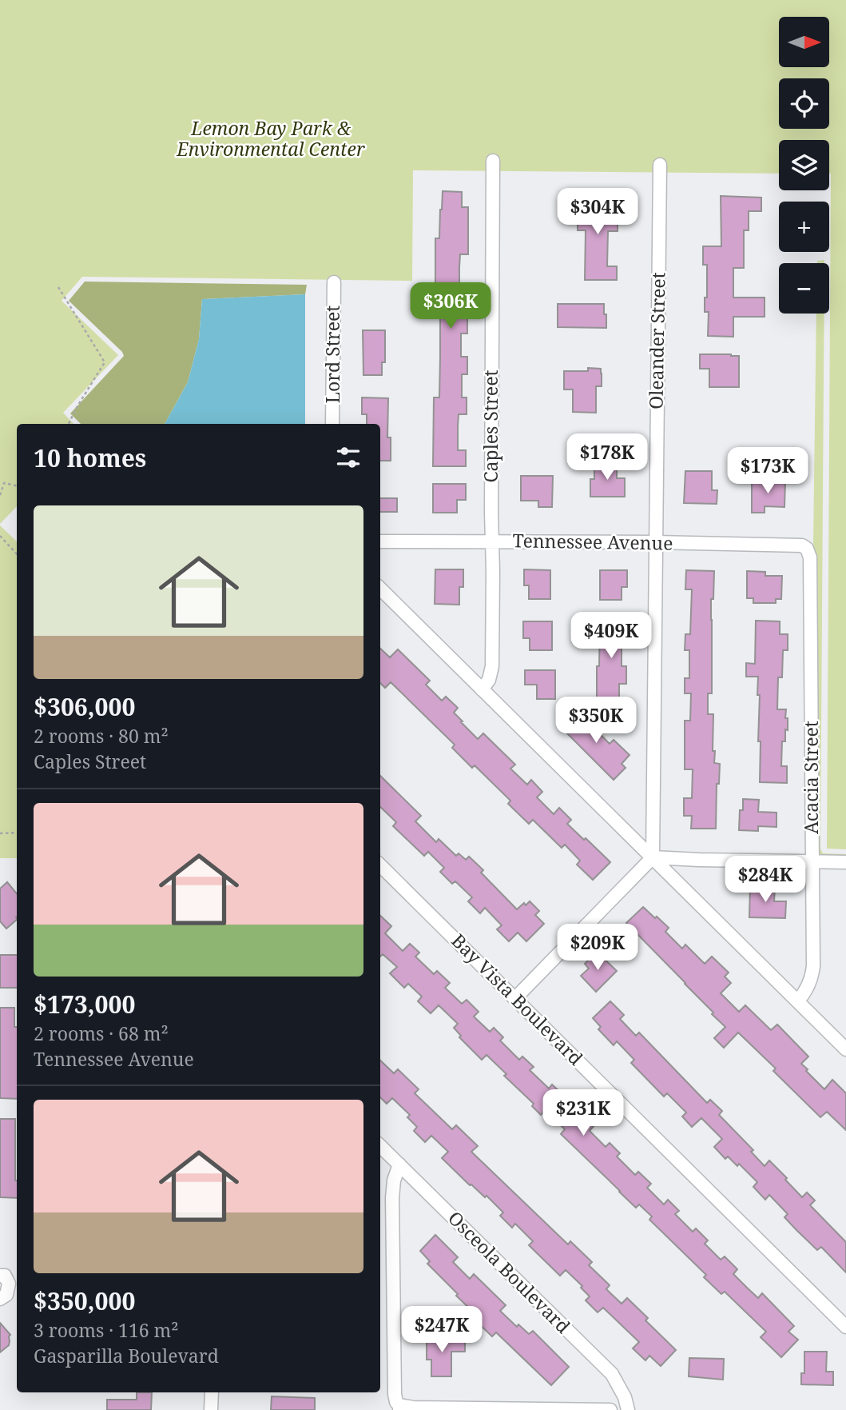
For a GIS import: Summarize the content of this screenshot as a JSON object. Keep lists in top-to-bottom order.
{
  "streets": {
    "street": [
      "Oleander Street",
      "Lord Street",
      "Caples Street",
      "Tennessee Avenue",
      "Acacia Street",
      "Bay Vista Boulevard",
      "Osceola Boulevard"
    ]
  },
  "crossings": [
    ["Oleander Street", "Tennessee Avenue"],
    ["Caples Street", "Tennessee Avenue"],
    ["Tennessee Avenue", "Acacia Street"]
  ],
  "parks": ["Lemon Bay Park & Environmental Center"],
  "north": "right",
  "page": {
    "map_buttons": ["+", "−"],
    "price": [
      "$304K",
      "$306K",
      "$178K",
      "$173K",
      "$409K",
      "$350K",
      "$284K",
      "$209K",
      "$231K",
      "$247K"
    ],
    "heading": "10 homes",
    "list": [
      {
        "name": "$306,000",
        "note": "2 rooms · 80 m² · Caples Street"
      },
      {
        "name": "$173,000",
        "note": "2 rooms · 68 m² · Tennessee Avenue"
      },
      {
        "name": "$350,000",
        "note": "3 rooms · 116 m² · Gasparilla Boulevard"
      }
    ]
  }
}
